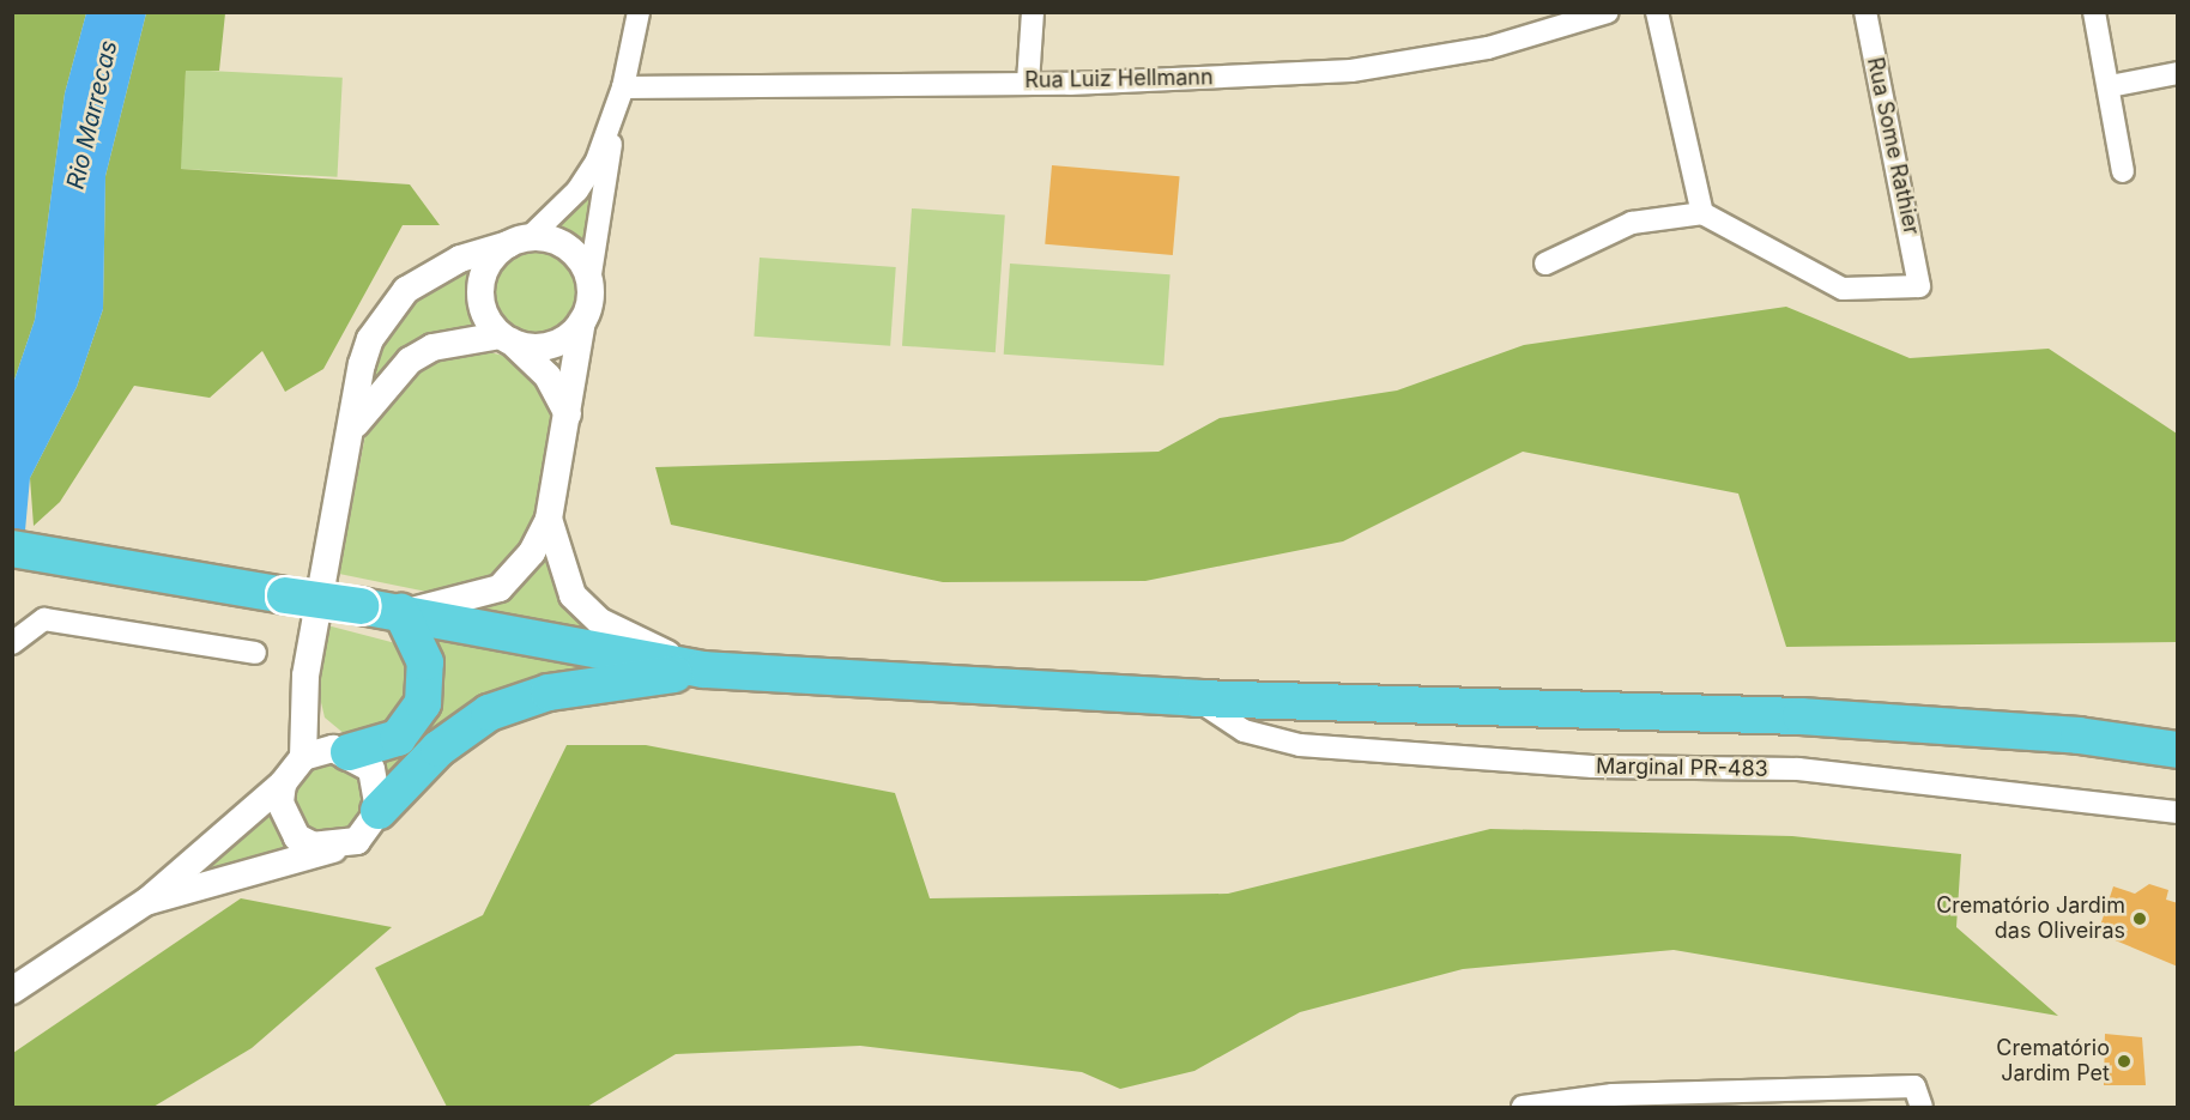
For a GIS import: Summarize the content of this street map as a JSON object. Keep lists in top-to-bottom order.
{
  "streets": {
    "street": ["Rua Luiz Hellmann", "Rua Some Rathier", "Marginal PR-483"]
  },
  "water": ["Rio Marrecas"],
  "places": ["Crematório Jardim das Oliveiras", "Crematório Jardim Pet"]
}
